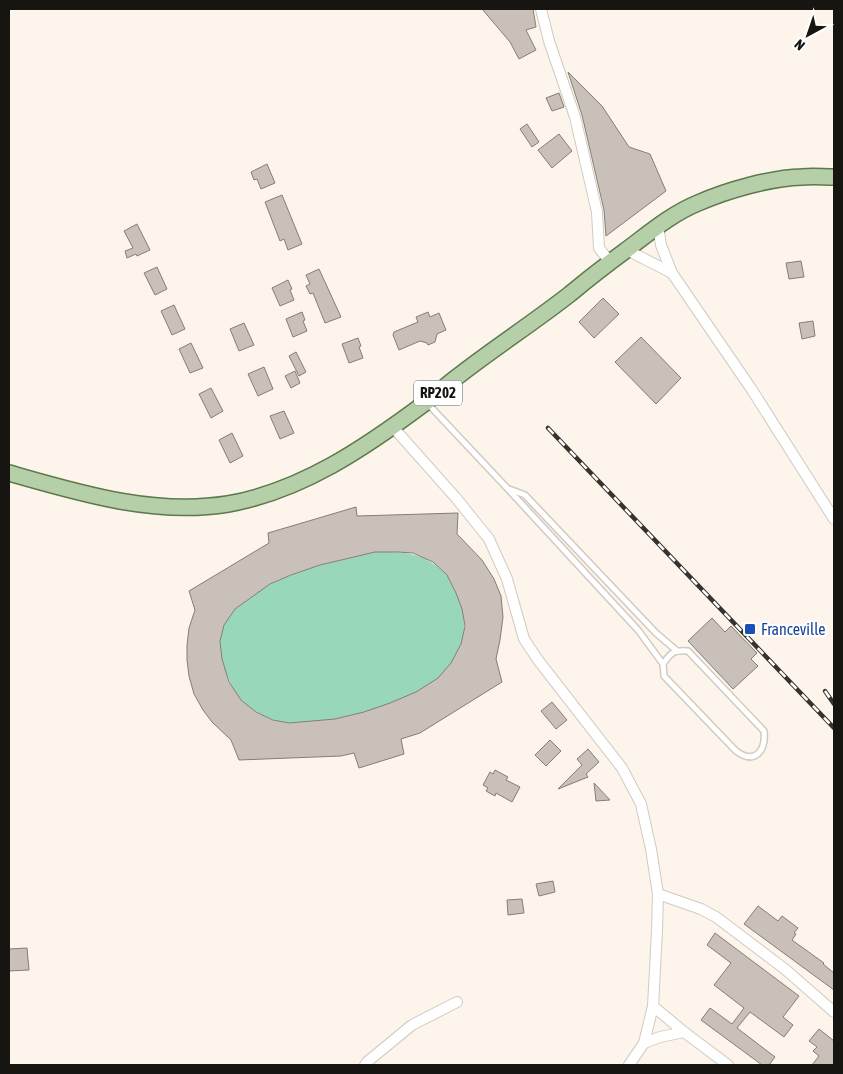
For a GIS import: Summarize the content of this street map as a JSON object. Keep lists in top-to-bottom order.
{
  "streets": {
    "main road": ["RP202"]
  },
  "places": {
    "transit": ["Franceville"]
  },
  "north": "bottom left"
}
